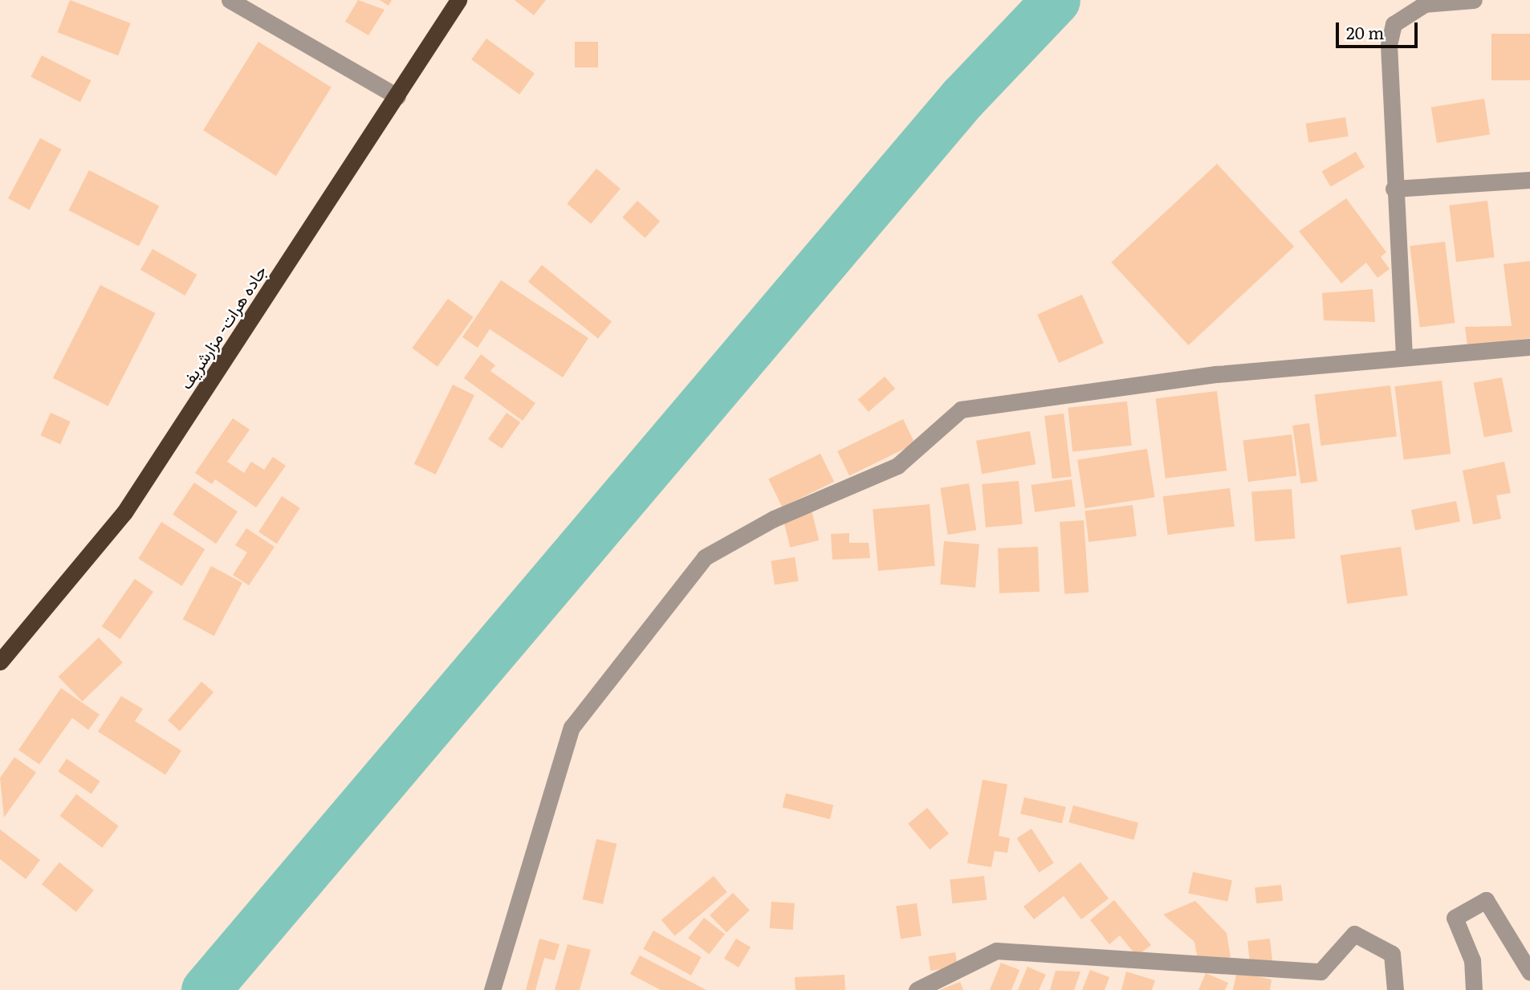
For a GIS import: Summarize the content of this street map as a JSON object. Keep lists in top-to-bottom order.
{
  "streets": {
    "highway": ["جاده هرات- مزارشریف"]
  },
  "scale_bar": "20 m"
}
